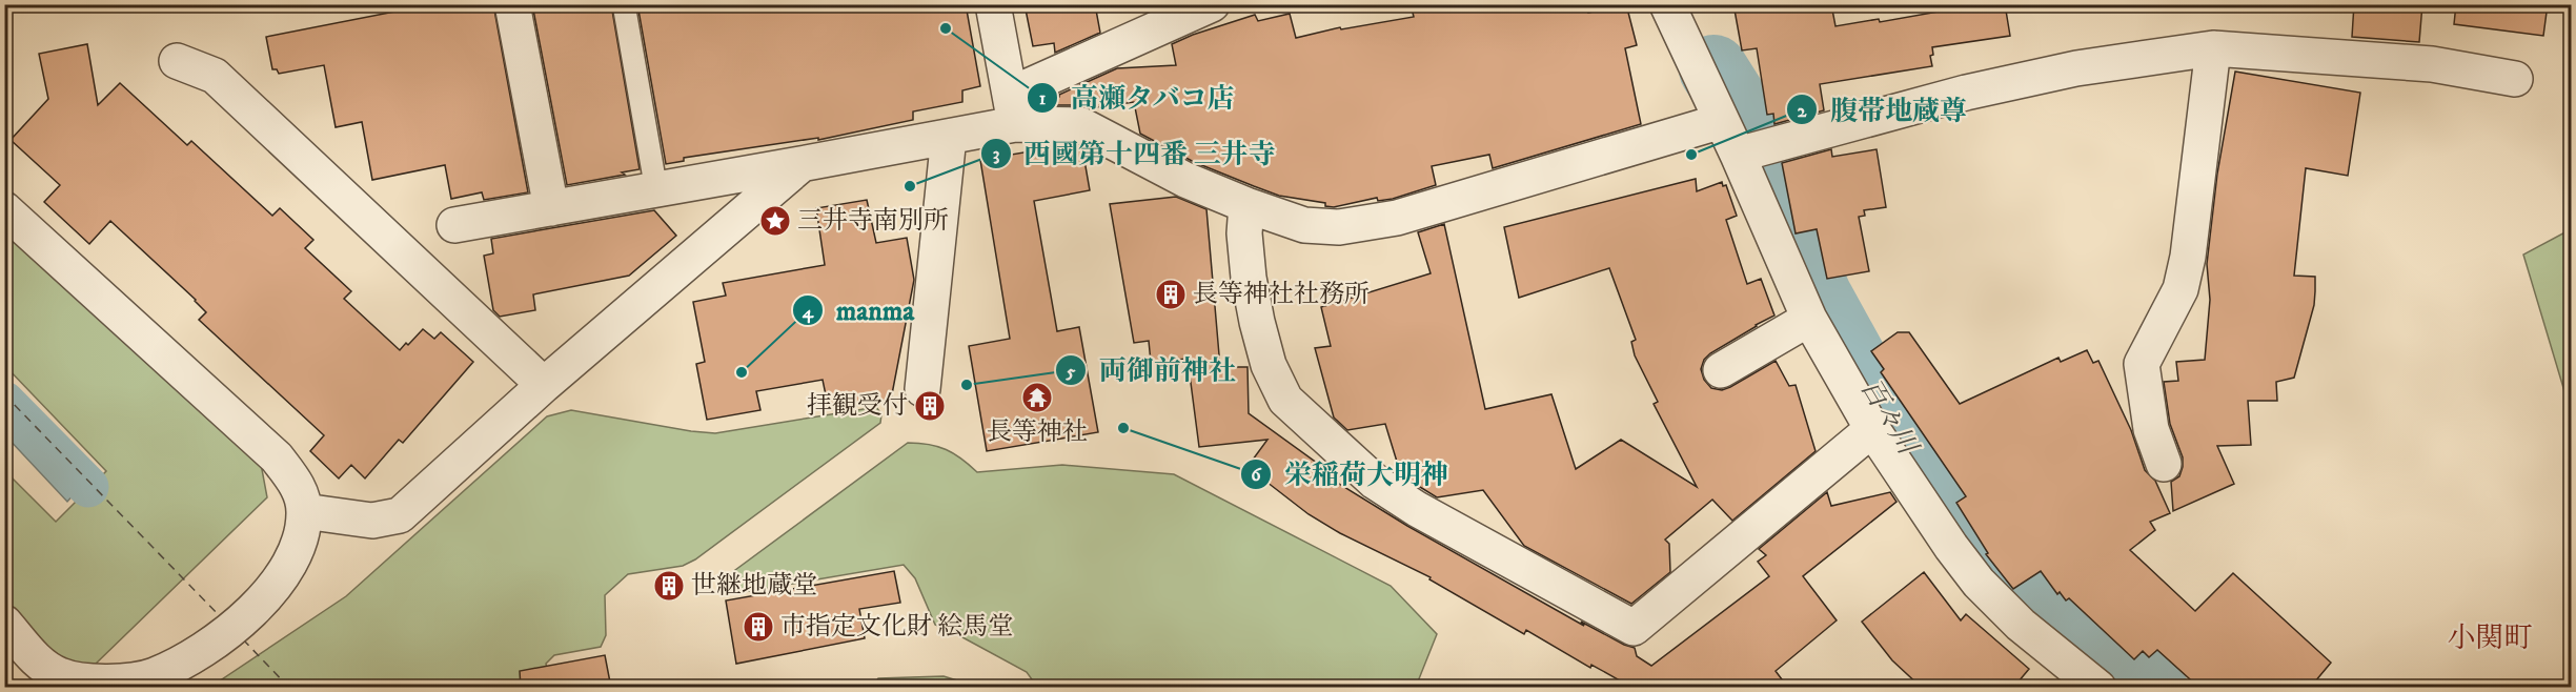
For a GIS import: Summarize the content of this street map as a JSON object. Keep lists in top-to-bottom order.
{
  "districts": ["小関町"],
  "water": ["百々川"],
  "places": {
    "other": [
      "高瀬タバコ店",
      "腹帯地蔵尊",
      "西國第十四番 三井寺",
      "manma",
      "両御前神社",
      "栄稲荷大明神"
    ],
    "place": ["三井寺南別所"],
    "building": [
      "長等神社社務所",
      "拝観受付",
      "世継地蔵堂",
      "市指定文化財 絵馬堂"
    ],
    "temple": ["長等神社"]
  }
}
